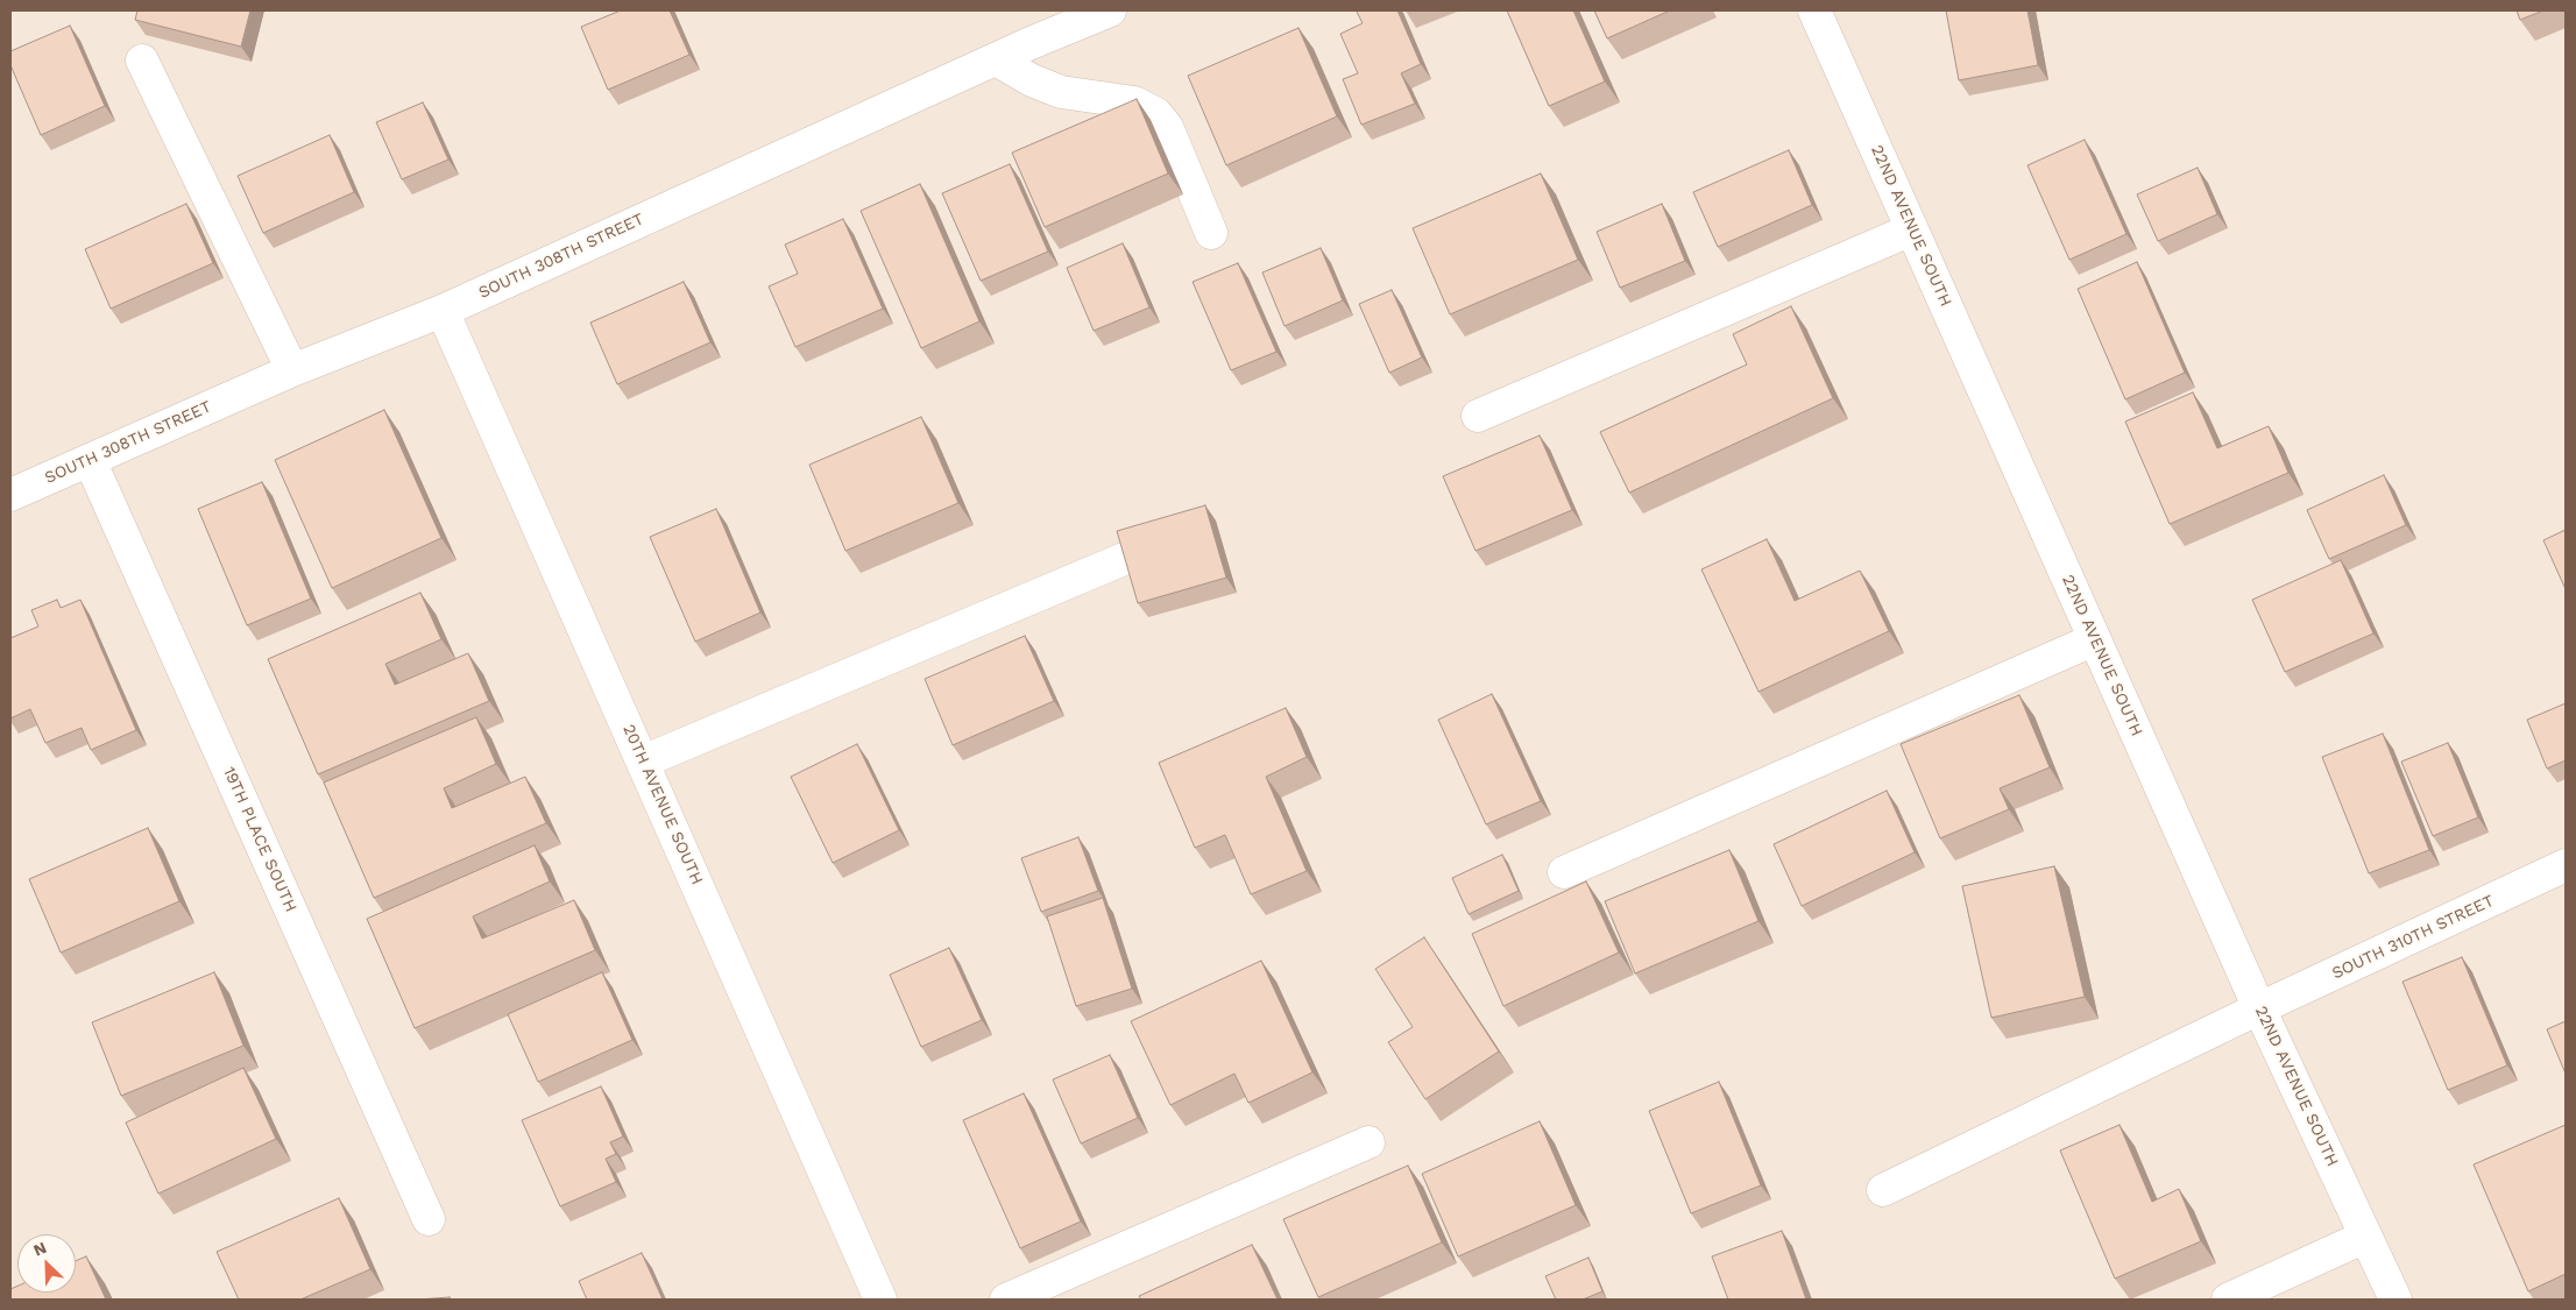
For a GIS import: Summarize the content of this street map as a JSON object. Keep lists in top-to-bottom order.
{
  "streets": {
    "street": [
      "22ND AVENUE SOUTH",
      "SOUTH 308TH STREET",
      "20TH AVENUE SOUTH",
      "19TH PLACE SOUTH",
      "SOUTH 310TH STREET"
    ]
  },
  "crossings": [
    ["22ND AVENUE SOUTH", "SOUTH 310TH STREET"],
    ["SOUTH 308TH STREET", "20TH AVENUE SOUTH"],
    ["SOUTH 308TH STREET", "19TH PLACE SOUTH"]
  ],
  "north": "top left"
}
